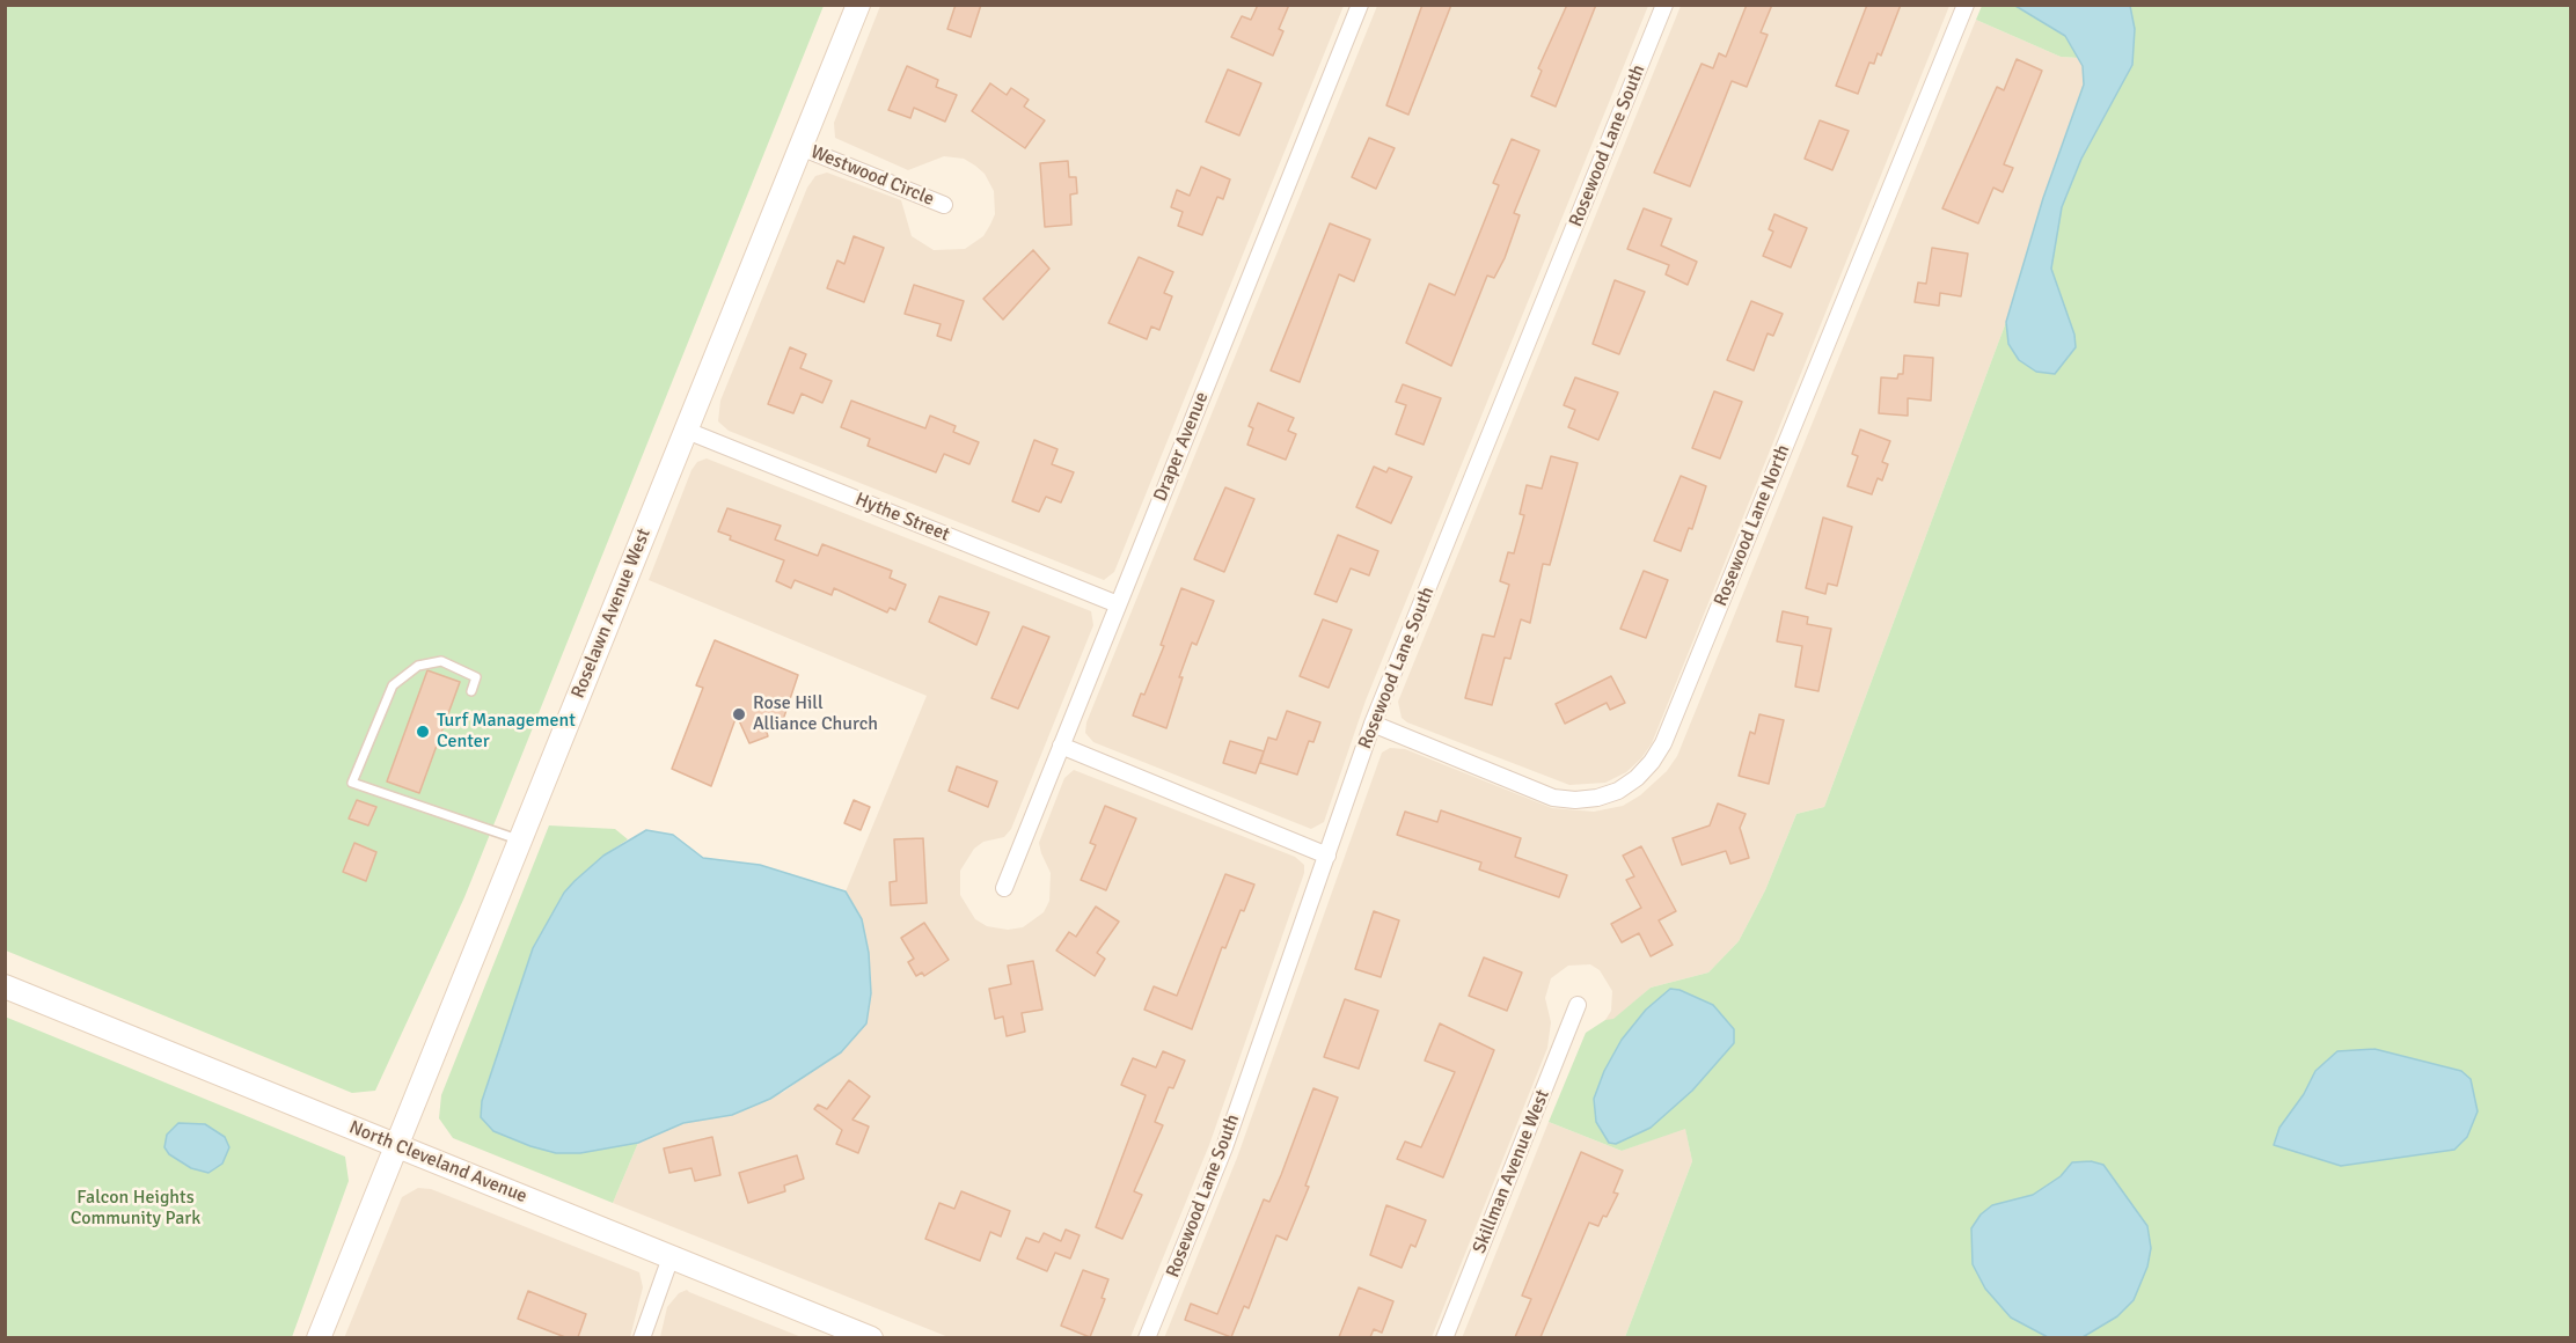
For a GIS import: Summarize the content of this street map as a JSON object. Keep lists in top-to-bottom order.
{
  "streets": {
    "street": [
      "Rosewood Lane South",
      "Westwood Circle",
      "Draper Avenue",
      "Hythe Street",
      "Rosewood Lane North",
      "Roselawn Avenue West",
      "North Cleveland Avenue",
      "Skillman Avenue West"
    ]
  },
  "crossings": [
    ["Rosewood Lane South", "Rosewood Lane North"],
    ["Westwood Circle", "Roselawn Avenue West"],
    ["Draper Avenue", "Hythe Street"],
    ["Hythe Street", "Roselawn Avenue West"],
    ["Roselawn Avenue West", "North Cleveland Avenue"]
  ],
  "parks": ["Falcon Heights Community Park"],
  "places": ["Rose Hill Alliance Church", "Turf Management Center"]
}
